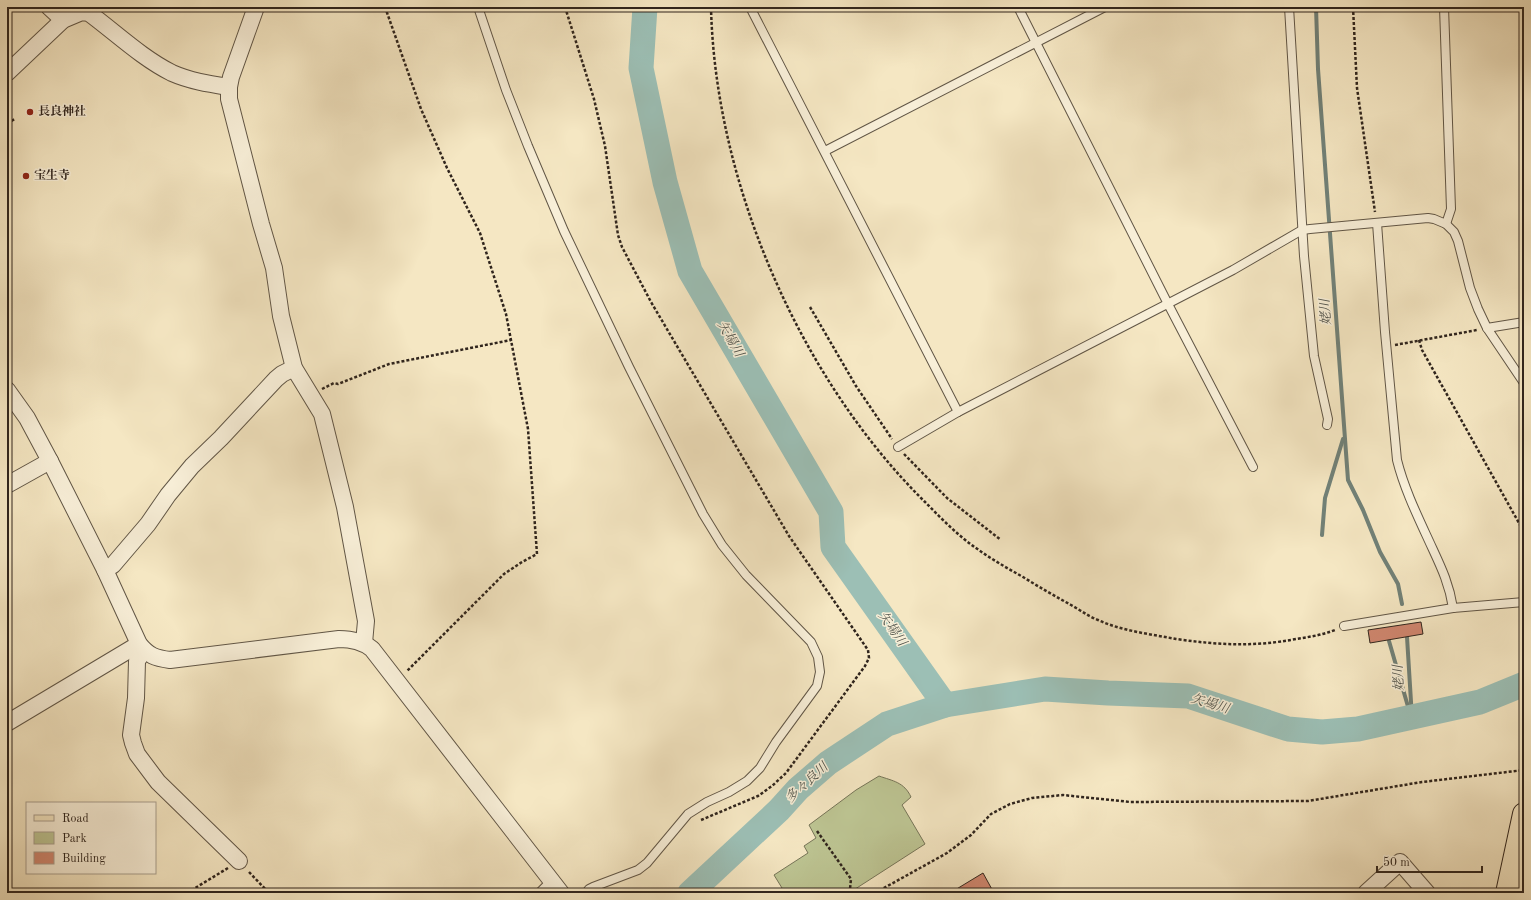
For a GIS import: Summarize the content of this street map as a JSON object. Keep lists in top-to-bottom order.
{
  "water": ["姥川", "矢場川", "多々良川"],
  "places": ["長良神社", "宝生寺"],
  "legend": ["Road", "Park", "Building"],
  "scale_bar": "50 m"
}
